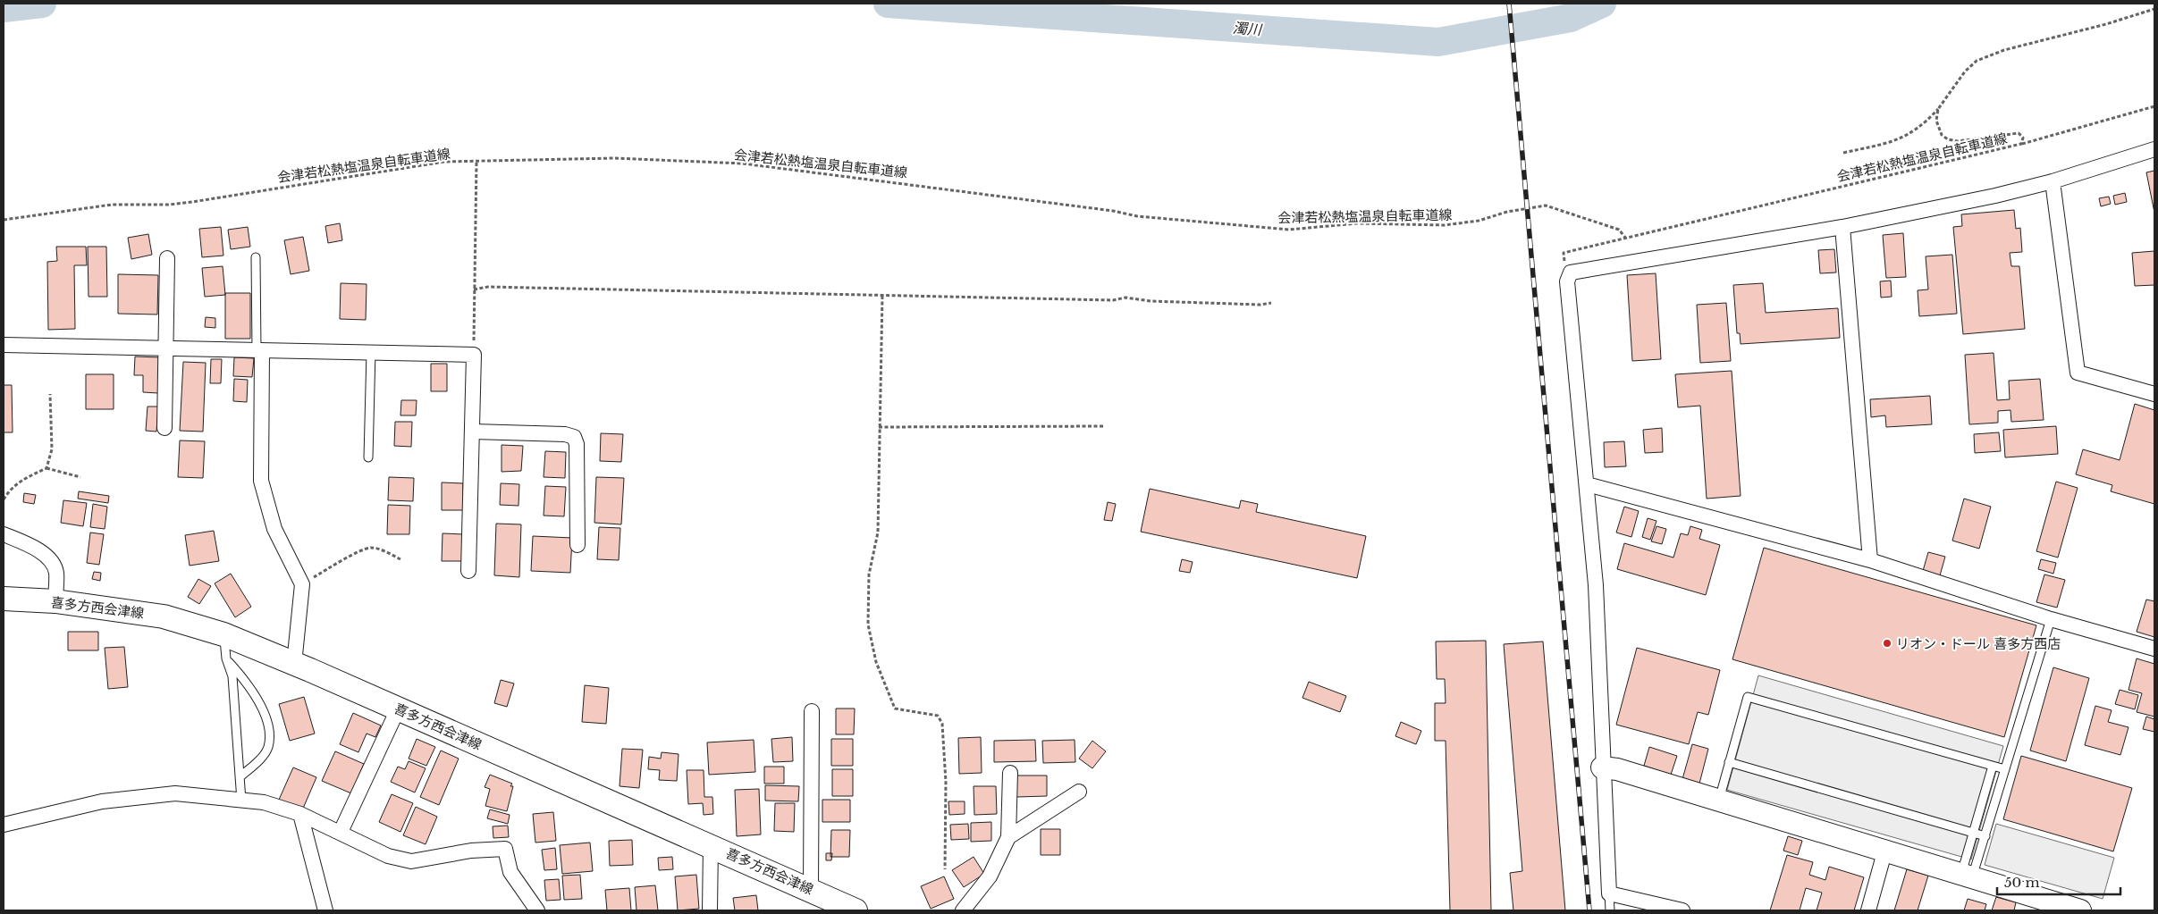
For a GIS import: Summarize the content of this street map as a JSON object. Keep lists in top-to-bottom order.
{
  "streets": {
    "main road": ["喜多方西会津線"],
    "path": ["会津若松熱塩温泉自転車道線"]
  },
  "water": ["濁川"],
  "places": ["リオン・ドール 喜多方西店"],
  "scale_bar": "50 m"
}
